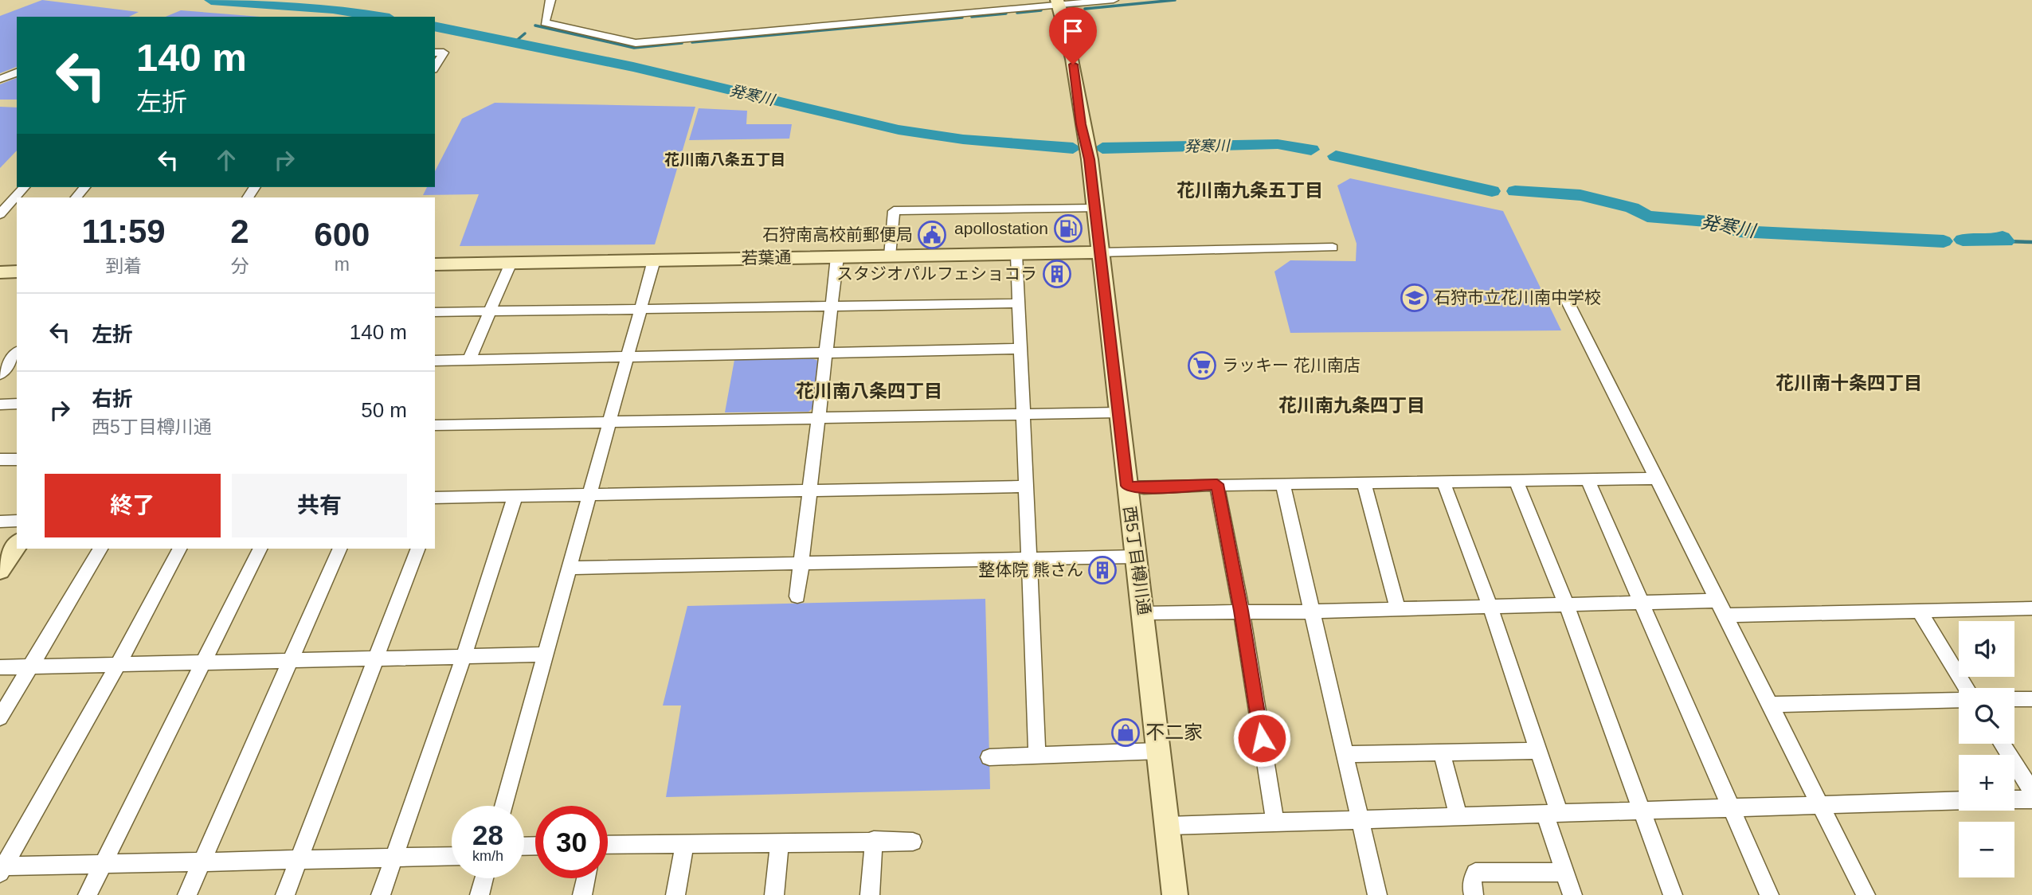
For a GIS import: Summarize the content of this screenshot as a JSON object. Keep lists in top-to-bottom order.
{
  "streets": {
    "main road": ["若葉通", "西5丁目樽川通"]
  },
  "crossings": [
    ["若葉通", "西5丁目樽川通"]
  ],
  "districts": [
    "花川南八条五丁目",
    "花川南九条五丁目",
    "花川南十条四丁目",
    "花川南八条四丁目",
    "花川南九条四丁目"
  ],
  "water": ["発寒川"],
  "places": {
    "fuel station": ["apollostation"],
    "public building": ["石狩南高校前郵便局"],
    "building": ["スタジオパルフェショコラ", "整体院 熊さん"],
    "school or university": ["石狩市立花川南中学校"],
    "supermarket": ["ラッキー 花川南店"],
    "shop": ["不二家"]
  },
  "page": {
    "turn": ["140 m", "左折"],
    "eta": [
      "11:59",
      "到着",
      "2",
      "分",
      "600",
      "m"
    ],
    "list": [
      {
        "name": "左折",
        "value": "140 m"
      },
      {
        "name": "右折",
        "note": "西5丁目樽川通",
        "value": "50 m"
      }
    ],
    "buttons": ["終了", "共有"],
    "map_buttons": ["+", "−"],
    "speed": "28 km/h",
    "limit": "30"
  }
}
